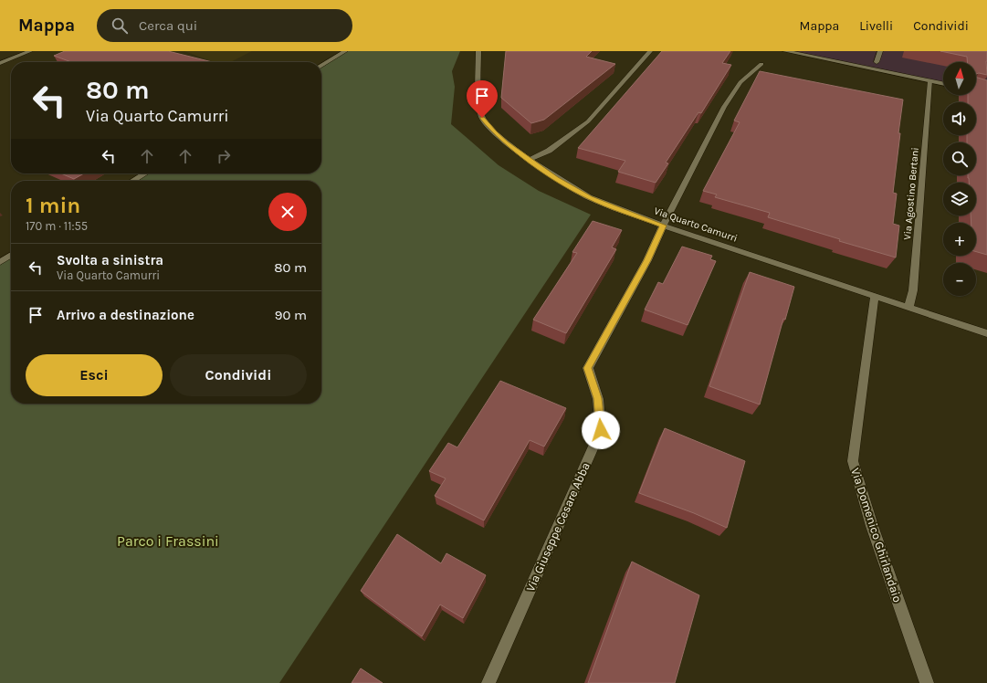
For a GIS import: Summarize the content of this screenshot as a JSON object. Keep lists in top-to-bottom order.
{
  "streets": {
    "street": [
      "Via Agostino Bertani",
      "Via Quarto Camurri",
      "Via Giuseppe Cesare Abba",
      "Via Domenico Ghirlandaio"
    ]
  },
  "crossings": [
    ["Via Agostino Bertani", "Via Quarto Camurri"],
    ["Via Quarto Camurri", "Via Giuseppe Cesare Abba"],
    ["Via Quarto Camurri", "Via Domenico Ghirlandaio"]
  ],
  "parks": ["Parco i Frassini"],
  "north": "top",
  "page": {
    "header": "Mappa",
    "search": "Cerca qui",
    "nav": ["Mappa", "Livelli", "Condividi"],
    "map_buttons": ["+", "−"],
    "turn": ["80 m", "Via Quarto Camurri"],
    "heading": ["1 min", "170 m · 11:55"],
    "list": [
      {
        "name": "Svolta a sinistra",
        "note": "Via Quarto Camurri",
        "value": "80 m"
      },
      {
        "name": "Arrivo a destinazione",
        "value": "90 m"
      }
    ],
    "buttons": ["Esci", "Condividi"]
  }
}
